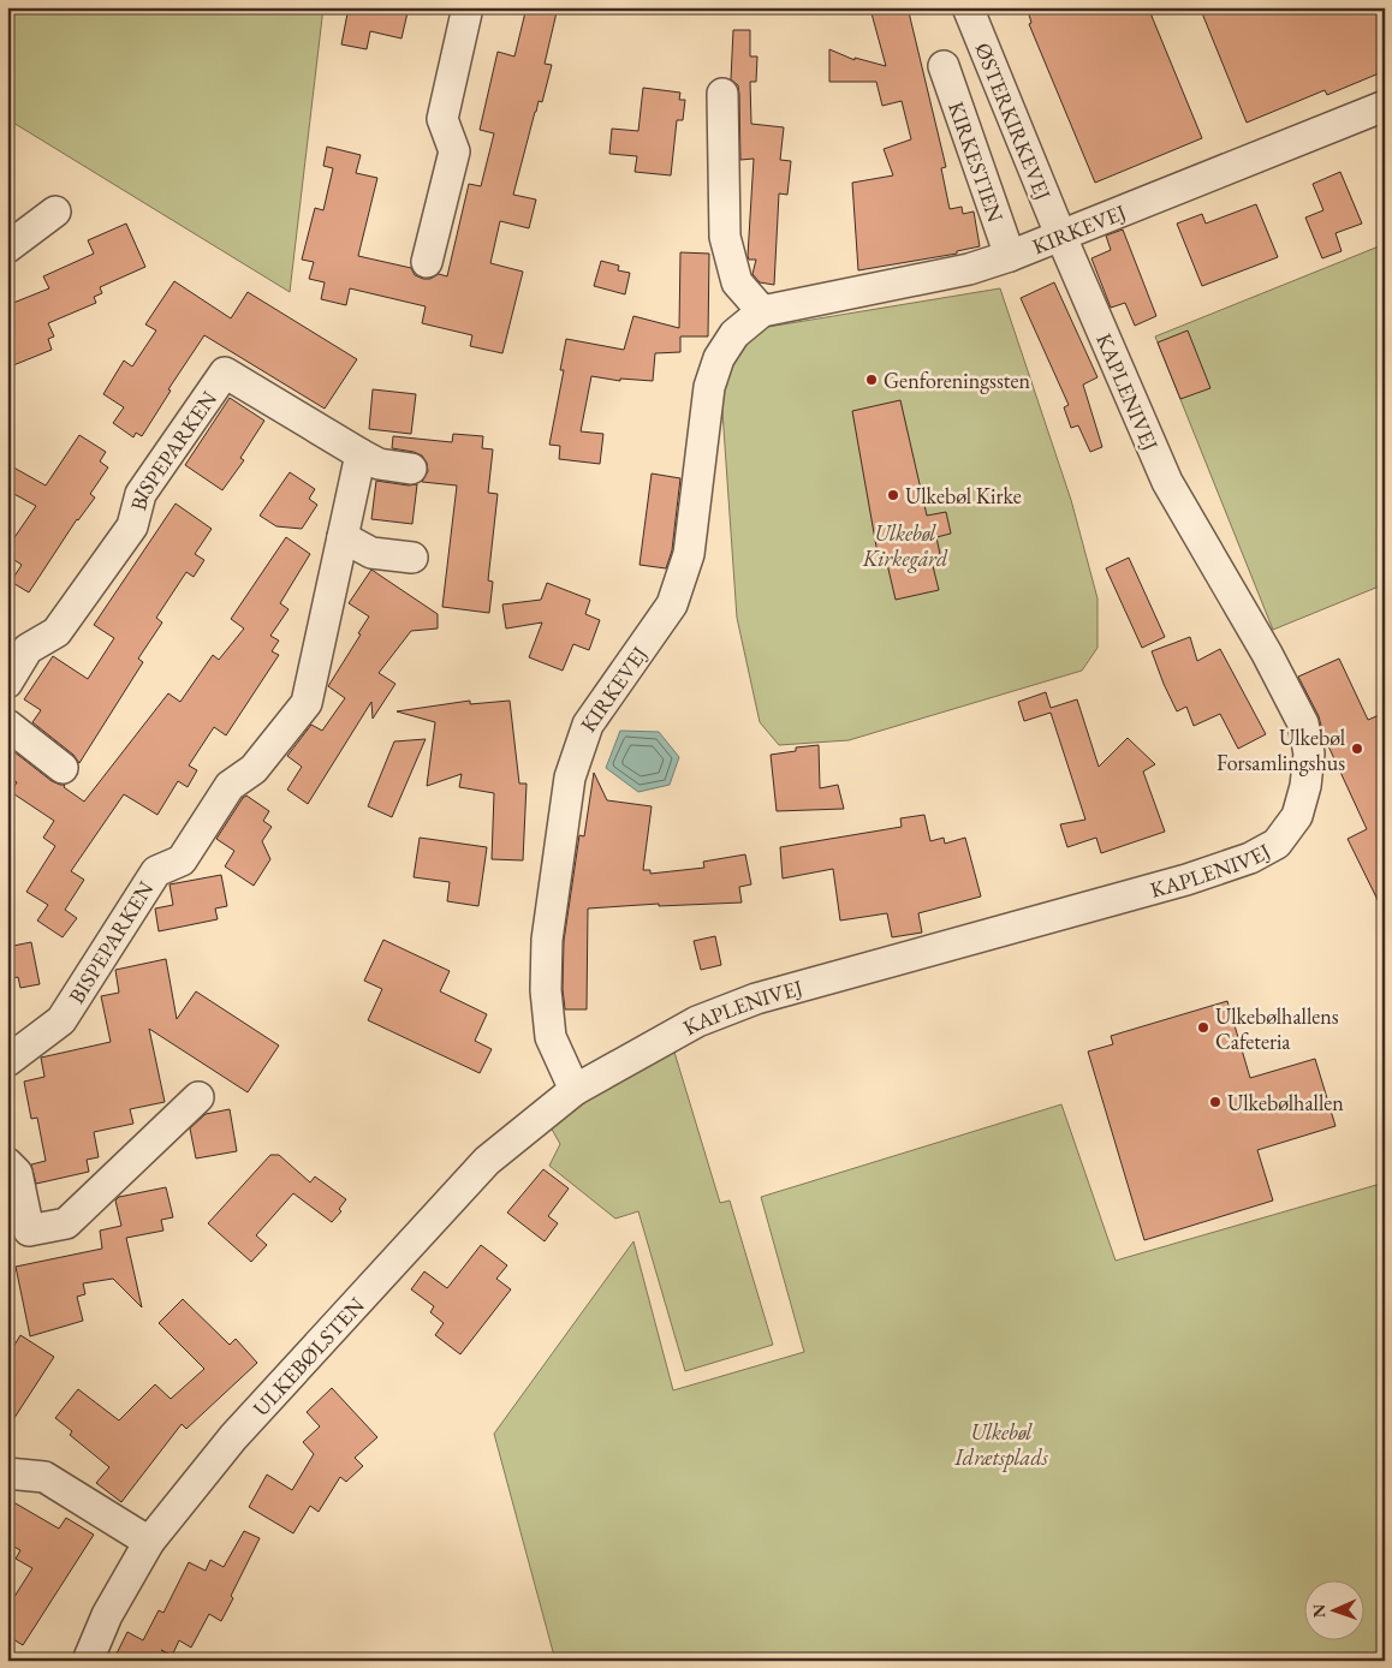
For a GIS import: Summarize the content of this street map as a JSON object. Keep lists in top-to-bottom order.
{
  "streets": {
    "street": [
      "ØSTERKIRKEVEJ",
      "KIRKESTIEN",
      "KIRKEVEJ",
      "KAPLENIVEJ",
      "BISPEPARKEN",
      "ULKEBØLSTEN"
    ]
  },
  "crossings": [
    ["ØSTERKIRKEVEJ", "KIRKEVEJ"],
    ["ØSTERKIRKEVEJ", "KAPLENIVEJ"],
    ["KIRKESTIEN", "KIRKEVEJ"],
    ["KIRKEVEJ", "KAPLENIVEJ"],
    ["KIRKEVEJ", "ULKEBØLSTEN"],
    ["KAPLENIVEJ", "ULKEBØLSTEN"]
  ],
  "parks": ["Ulkebøl Kirkegård", "Ulkebøl Idrætsplads"],
  "places": [
    "Genforeningssten",
    "Ulkebøl Kirke",
    "Ulkebøl Forsamlingshus",
    "Ulkebølhallens Cafeteria",
    "Ulkebølhallen"
  ],
  "north": "left"
}
